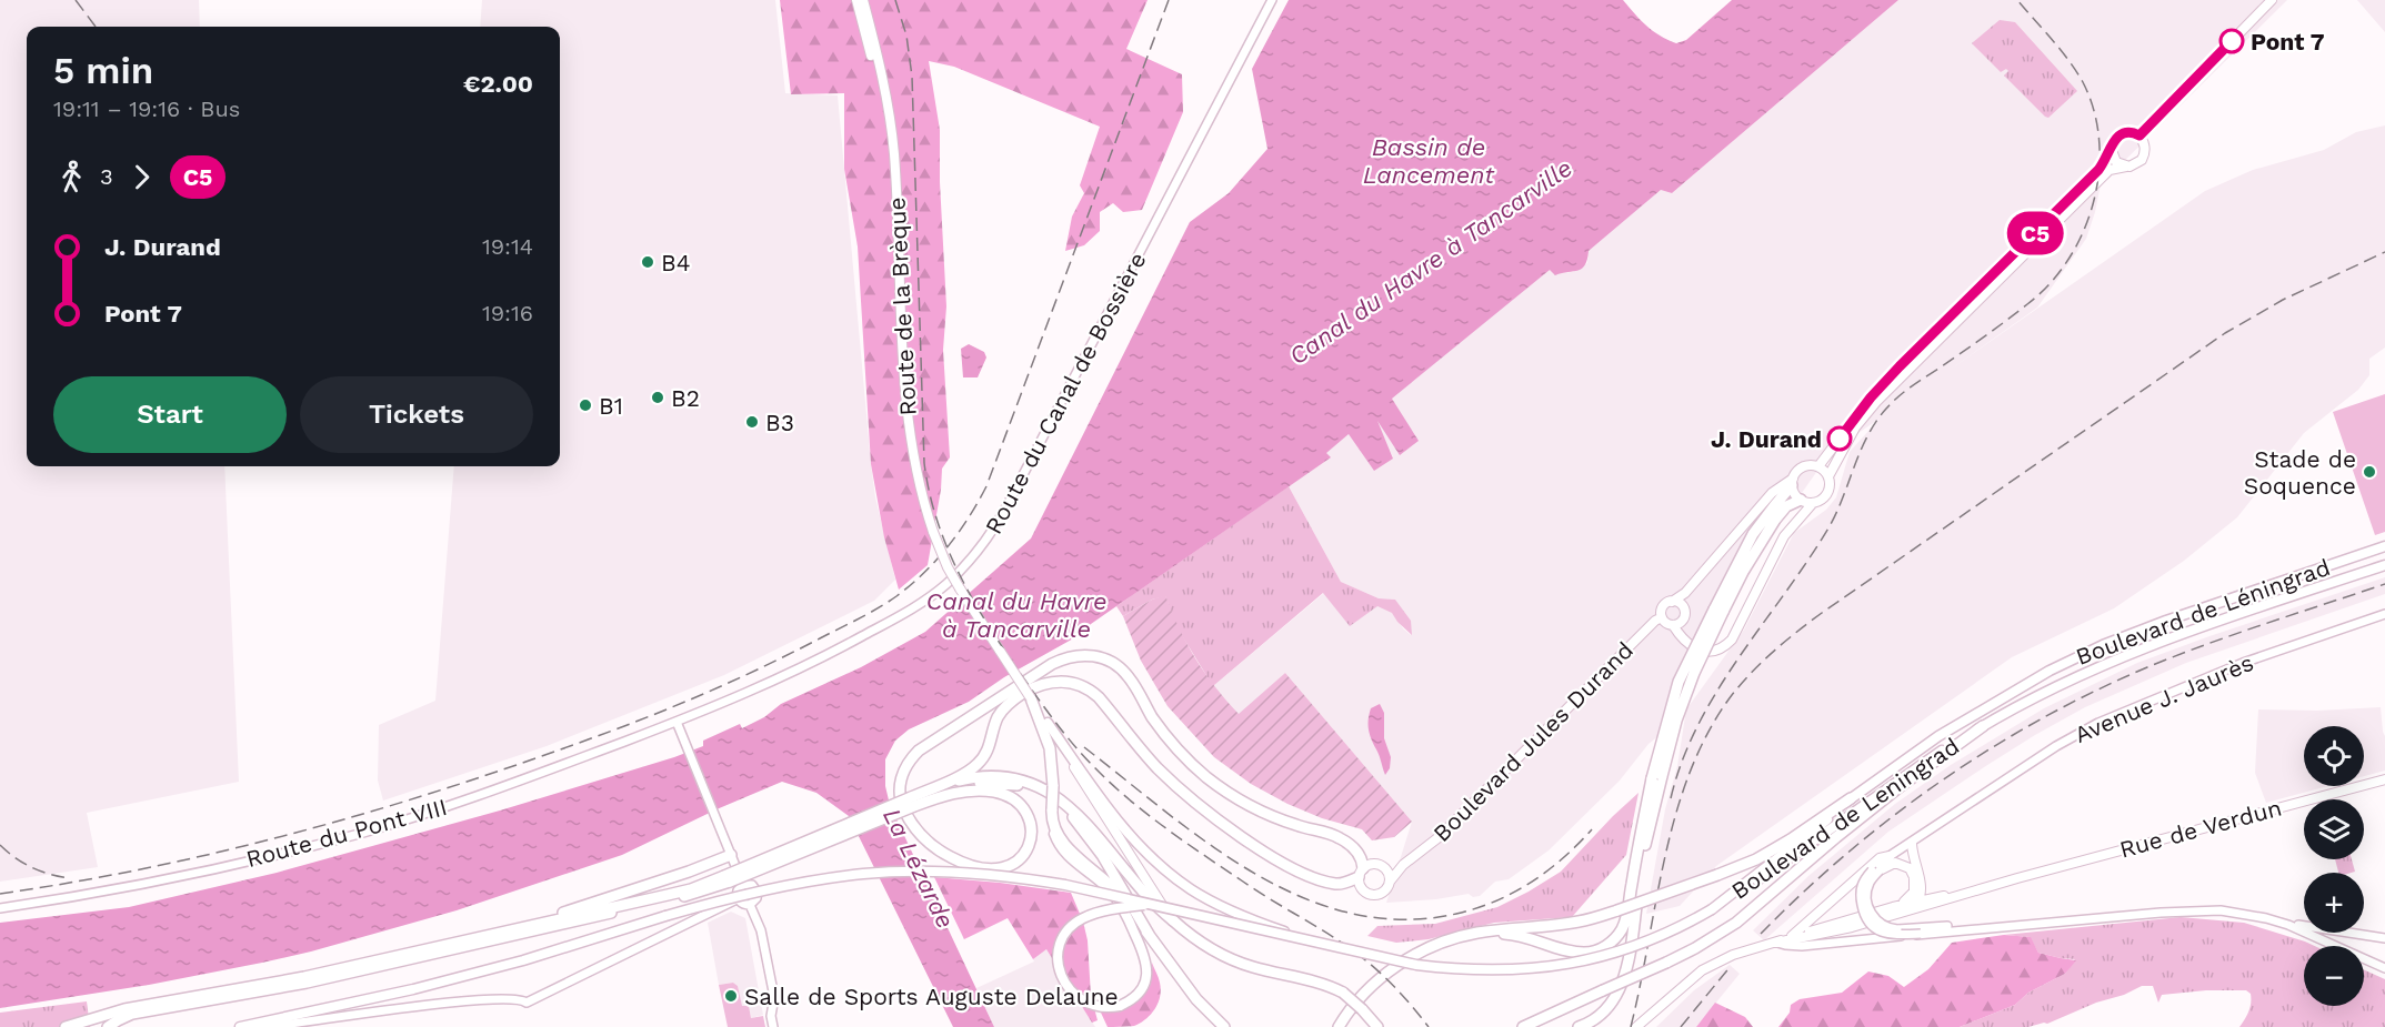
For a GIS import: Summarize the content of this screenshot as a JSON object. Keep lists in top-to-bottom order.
{
  "streets": {
    "main road": [
      "Route de la Brèque",
      "Boulevard de Léningrad",
      "Boulevard Jules Durand",
      "Boulevard de Leningrad",
      "Rue de Verdun"
    ],
    "street": ["Route du Canal de Bossière", "Avenue J. Jaurès", "Route du Pont VIII"]
  },
  "crossings": [
    ["Route du Canal de Bossière", "Route du Pont VIII"],
    ["Boulevard de Léningrad", "Boulevard de Leningrad"]
  ],
  "water": ["Bassin de Lancement", "Canal du Havre à Tancarville", "La Lézarde"],
  "places": [
    "Pont 7",
    "B4",
    "B2",
    "B1",
    "B3",
    "J. Durand",
    "Stade de Soquence",
    "Salle de Sports Auguste Delaune"
  ],
  "lines": ["bus line C5"],
  "page": {
    "on_map": "C5",
    "heading": ["5 min", "19:11 – 19:16 · Bus", "€2.00"],
    "legs": ["3", "C5"],
    "list": [
      {
        "name": "J. Durand",
        "value": "19:14"
      },
      {
        "name": "Pont 7",
        "value": "19:16"
      }
    ],
    "buttons": ["Start", "Tickets"],
    "map_buttons": ["+", "−"]
  }
}
